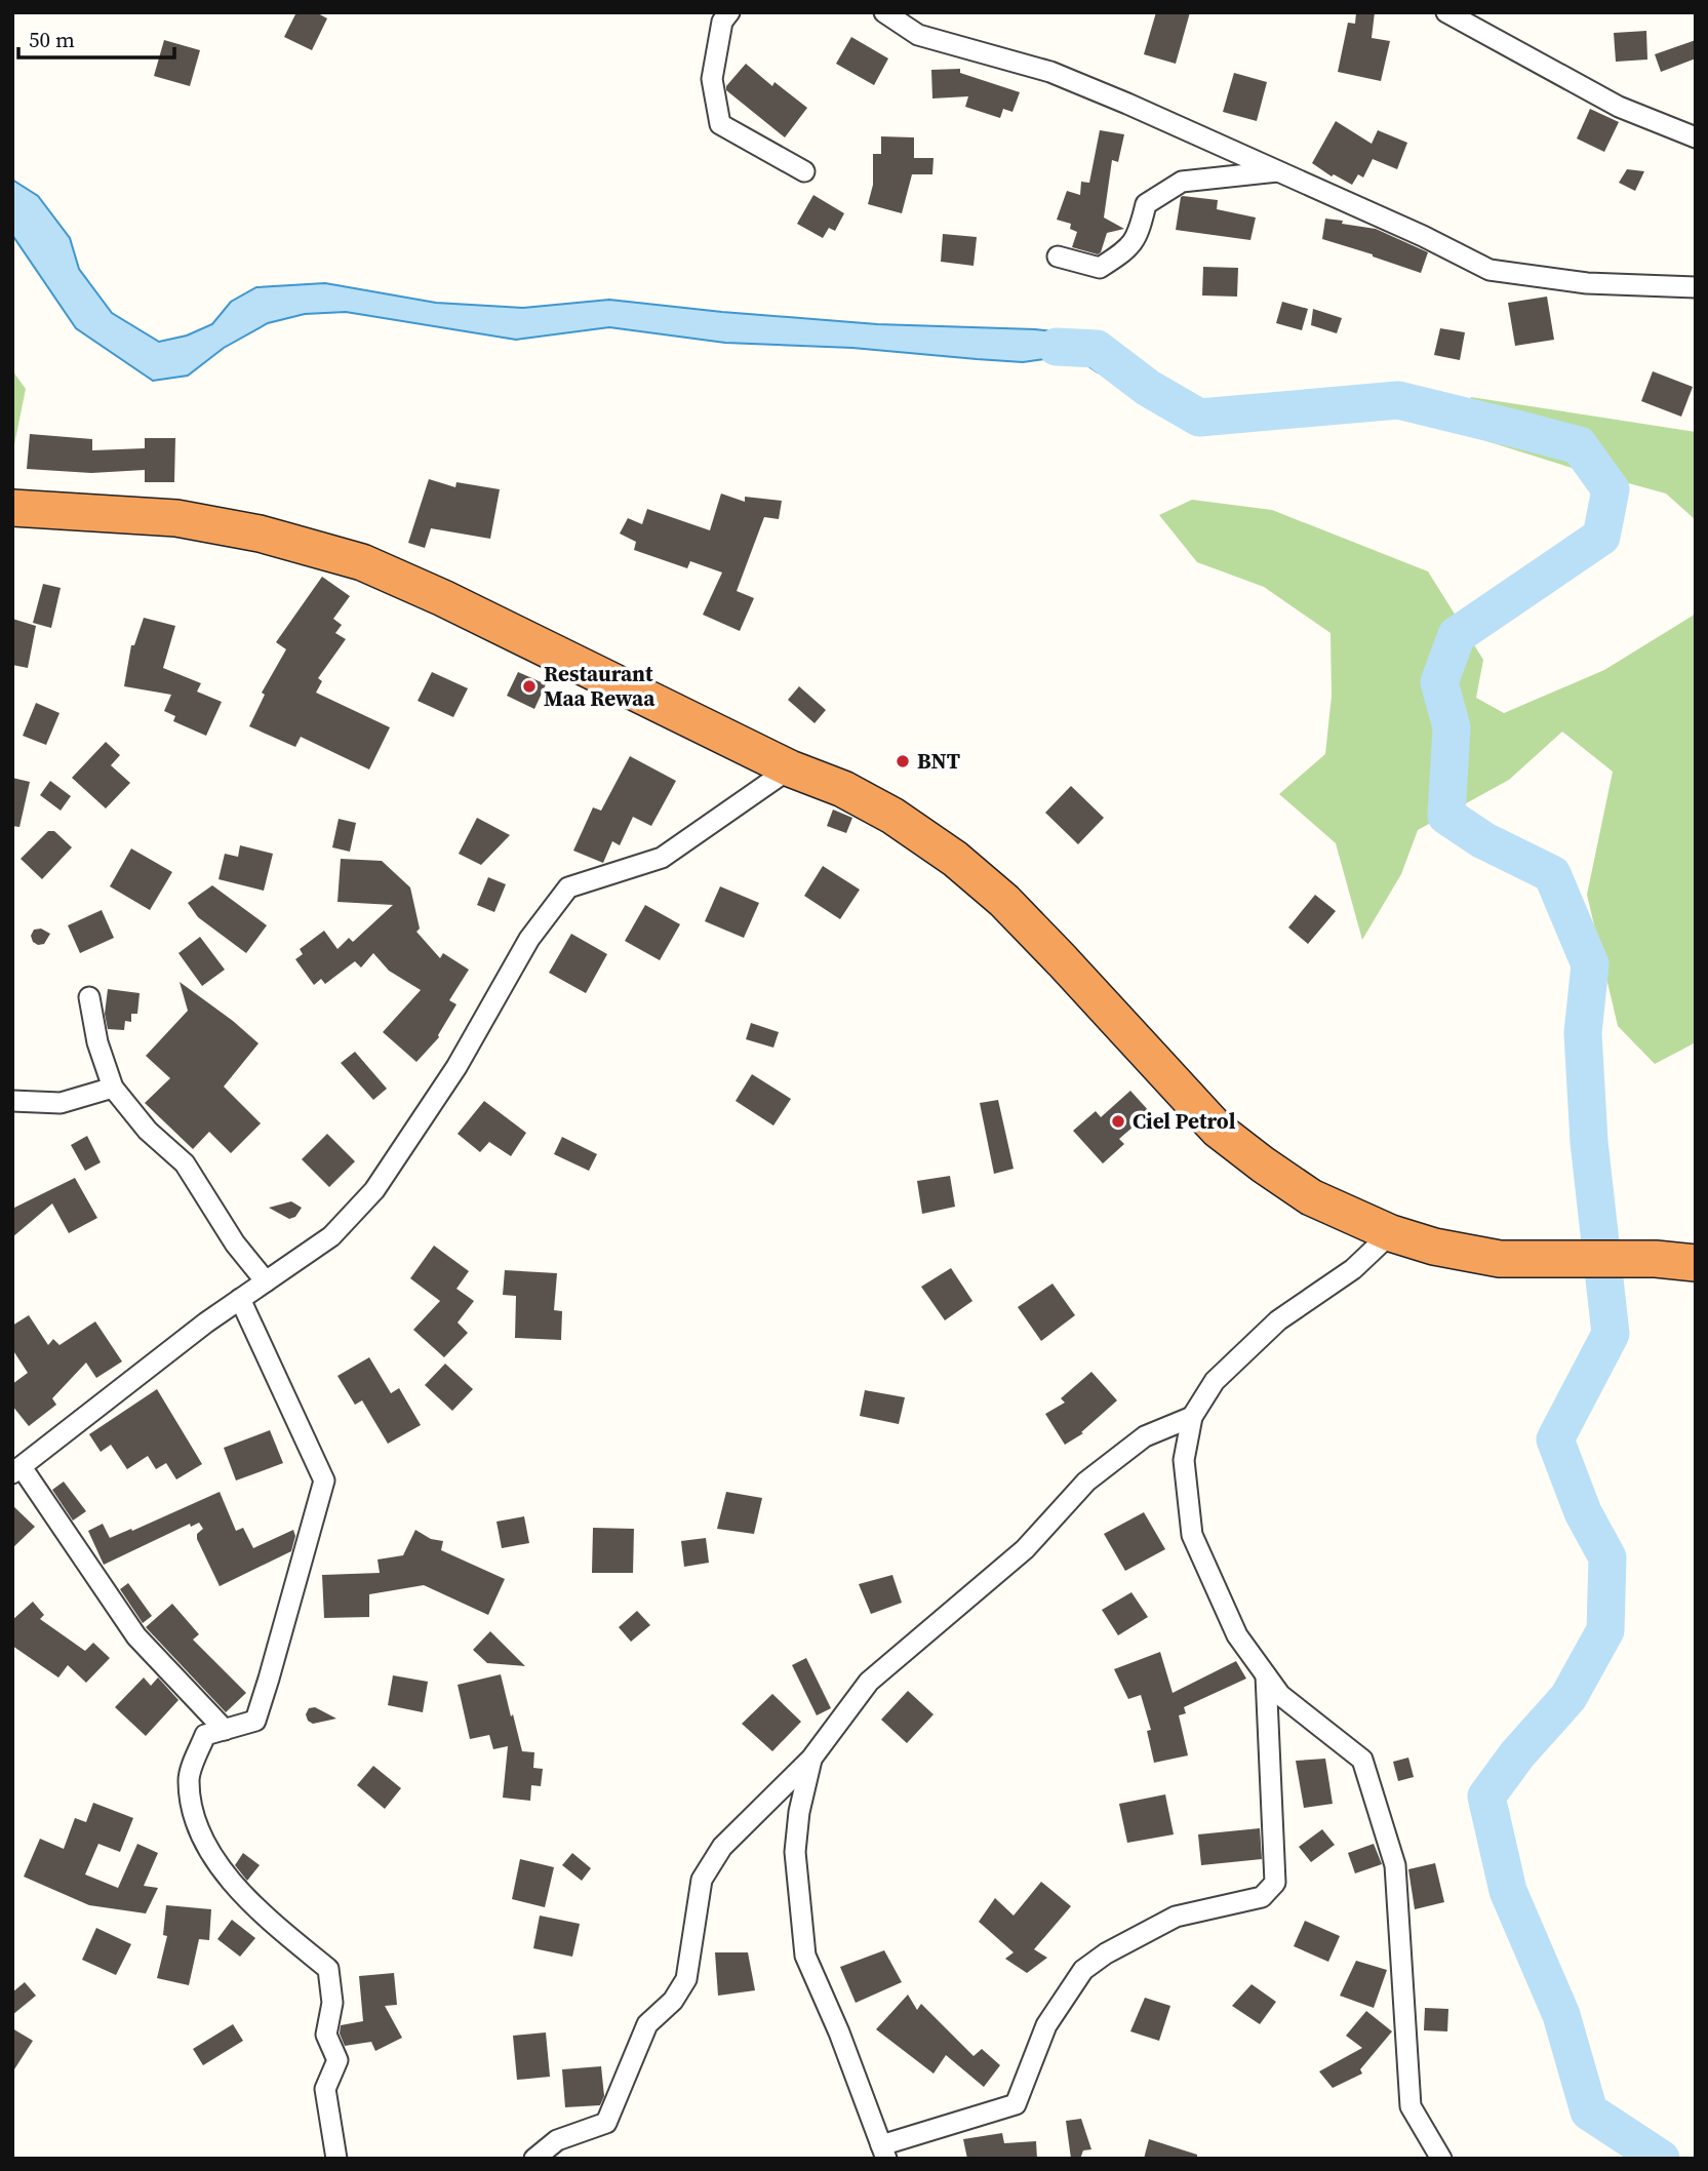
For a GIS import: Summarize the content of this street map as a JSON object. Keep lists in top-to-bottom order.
{
  "places": ["Restaurant Maa Rewaa", "BNT", "Ciel Petrol"],
  "scale_bar": "50 m"
}
